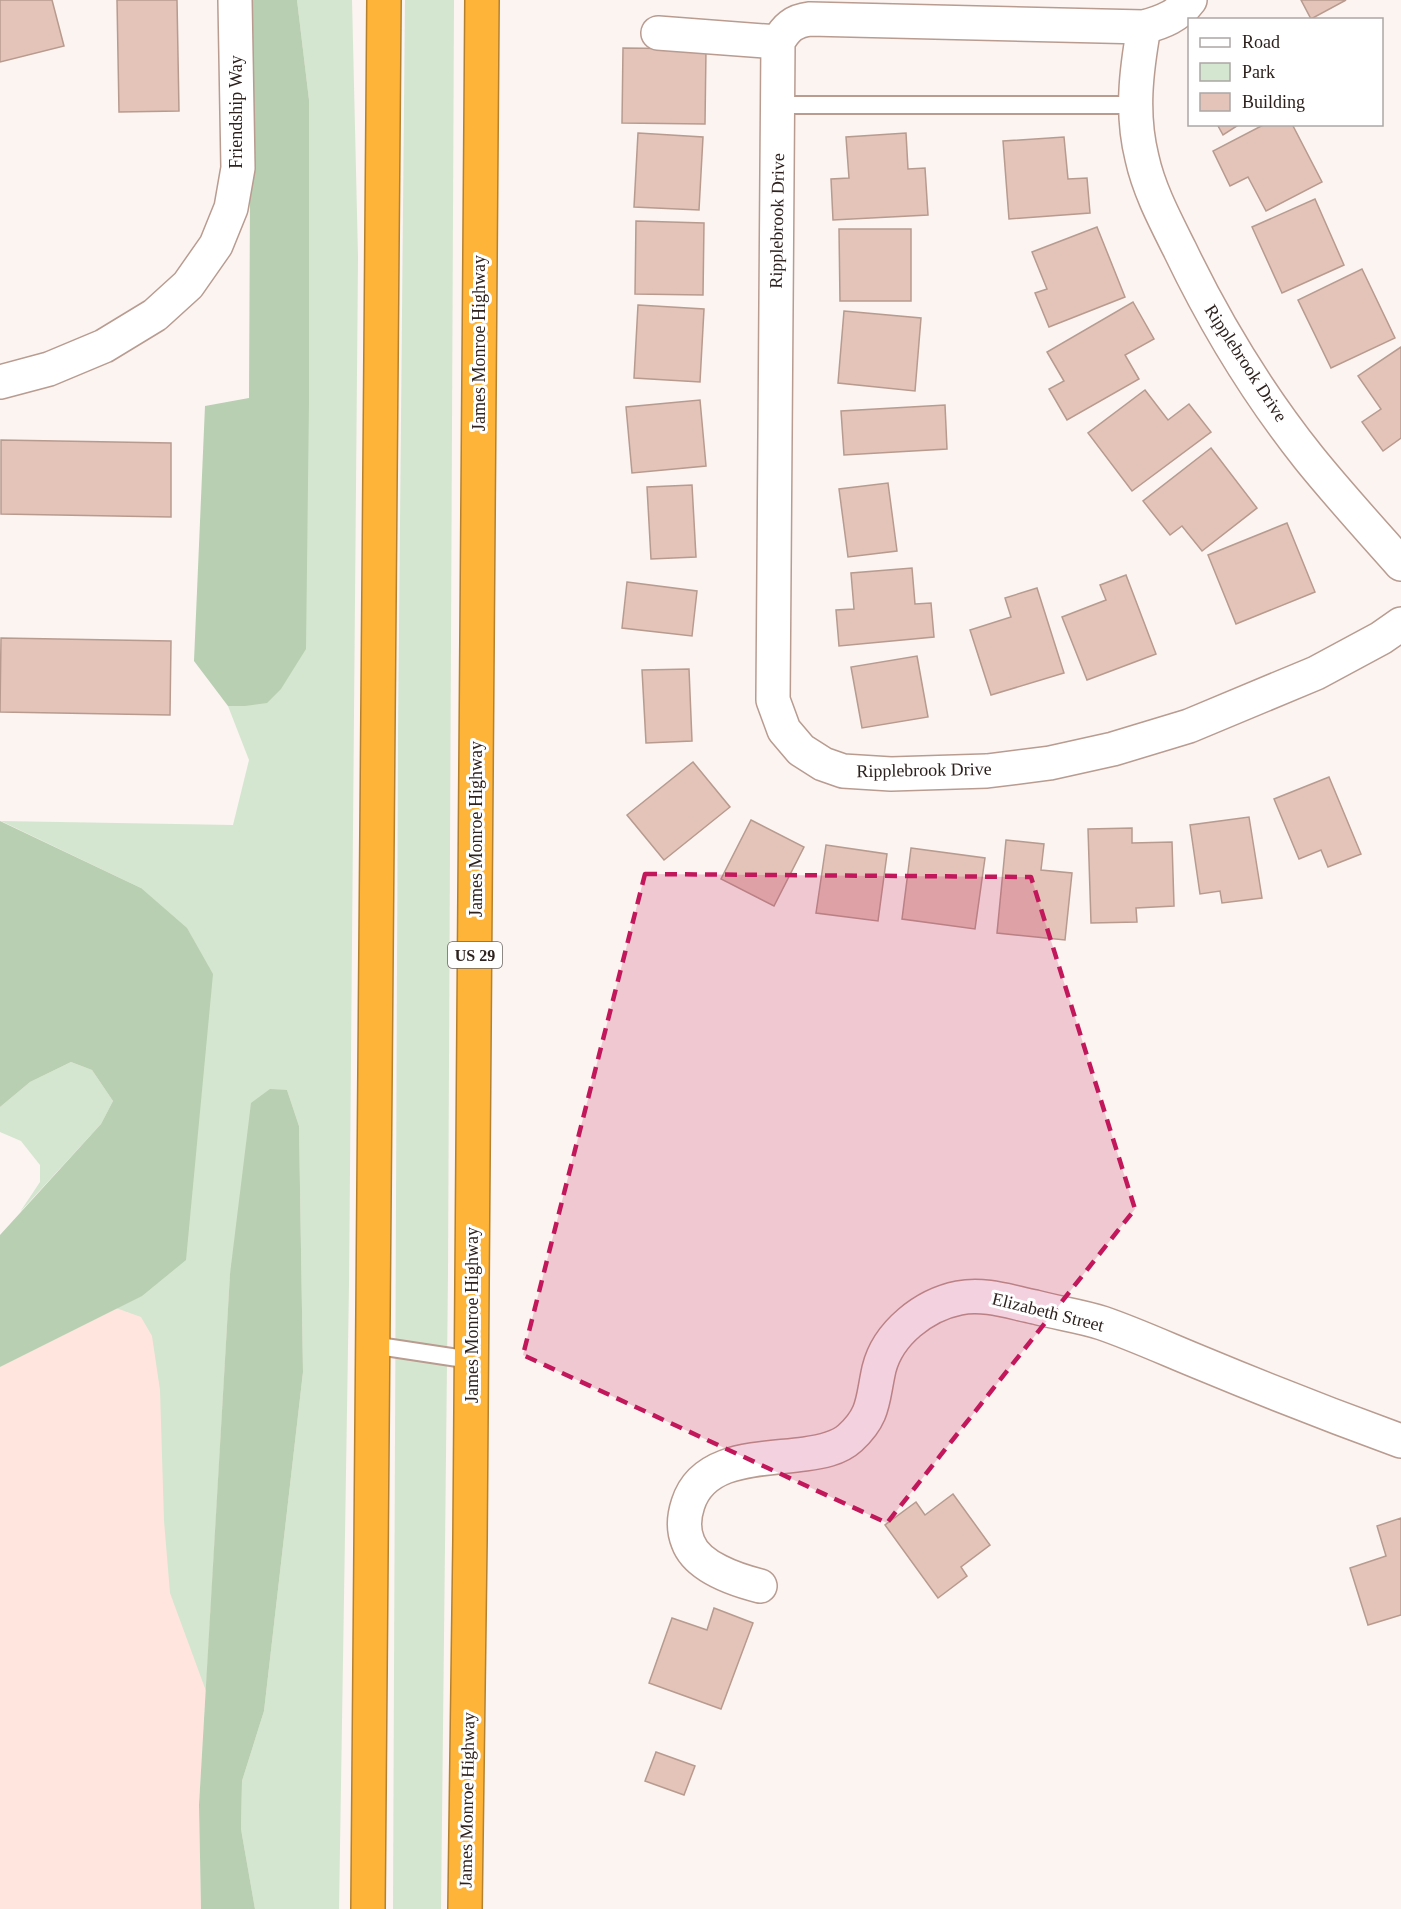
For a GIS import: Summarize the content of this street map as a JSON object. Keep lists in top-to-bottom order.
{
  "streets": {
    "highway": ["James Monroe Highway", "US 29"],
    "street": ["Friendship Way", "Ripplebrook Drive", "Elizabeth Street"]
  },
  "legend": ["Road", "Park", "Building"]
}
